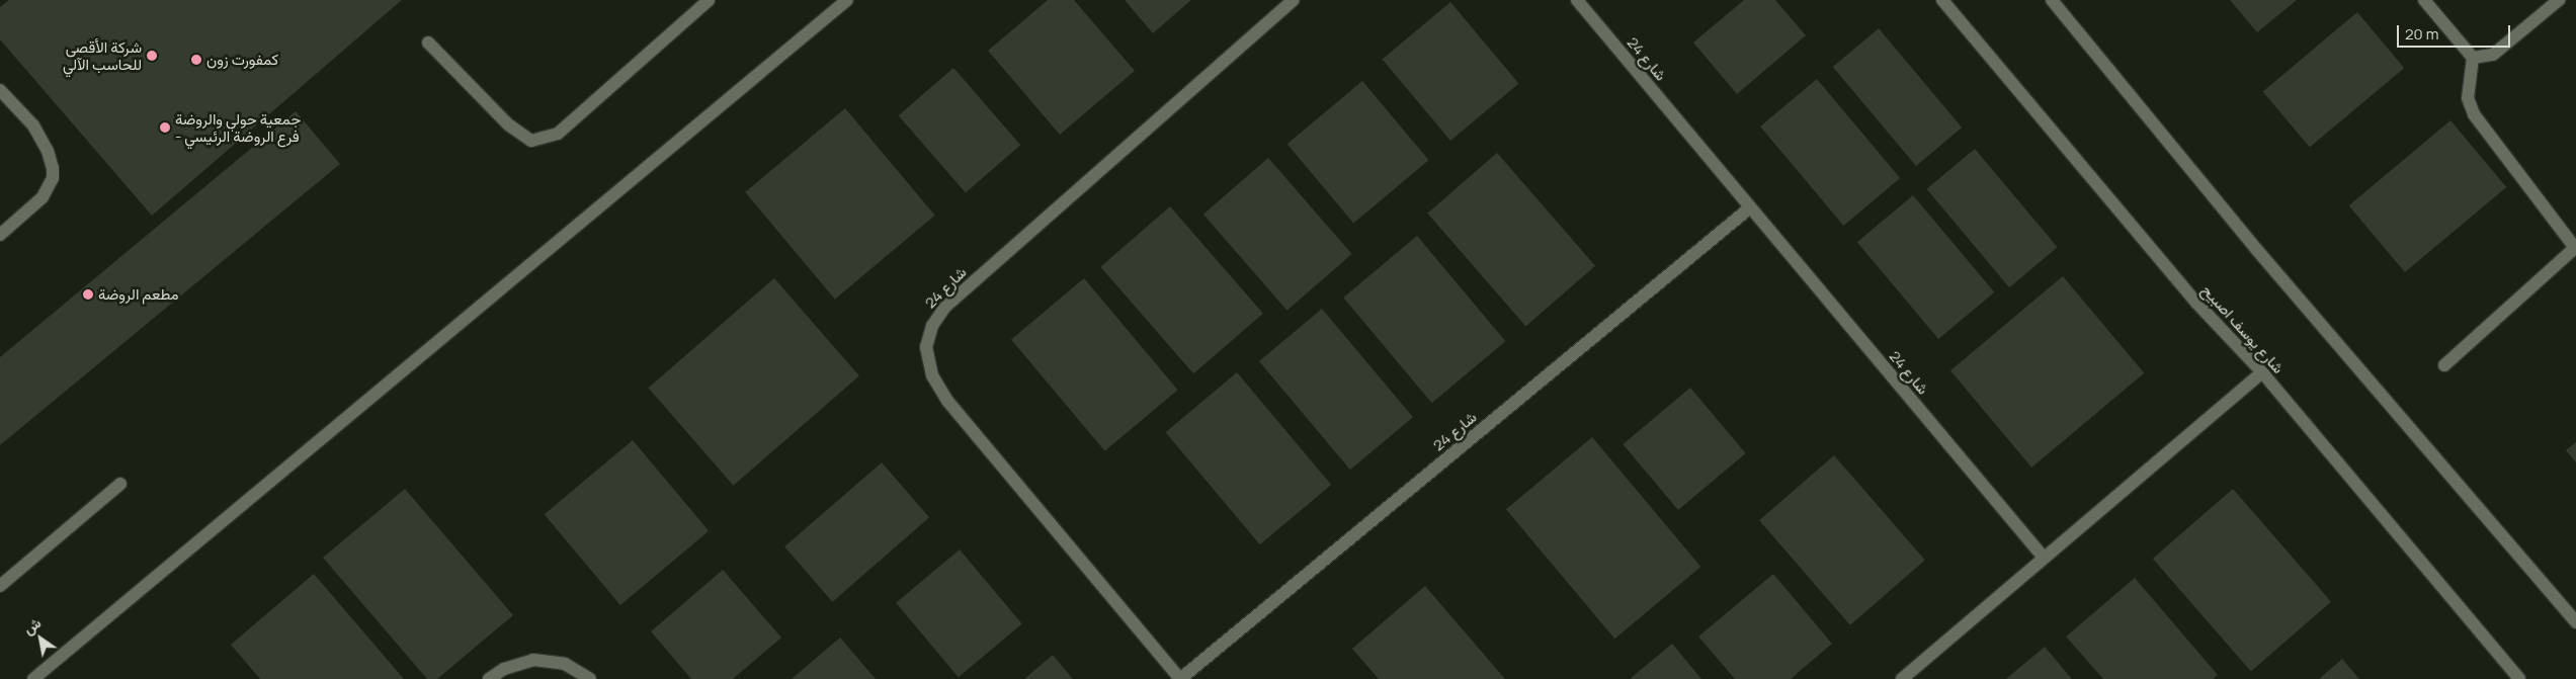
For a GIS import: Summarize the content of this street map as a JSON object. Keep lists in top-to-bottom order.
{
  "streets": {
    "street": ["شارع 24", "شارع يوسف اصبيح"]
  },
  "places": [
    "شركة الأقصى للحاسب الآلي",
    "كمفورت زون",
    "جمعية حولي والروضة - فرع الروضة الرئيسي",
    "مطعم الروضة"
  ],
  "scale_bar": "20 m",
  "north": "top left"
}
